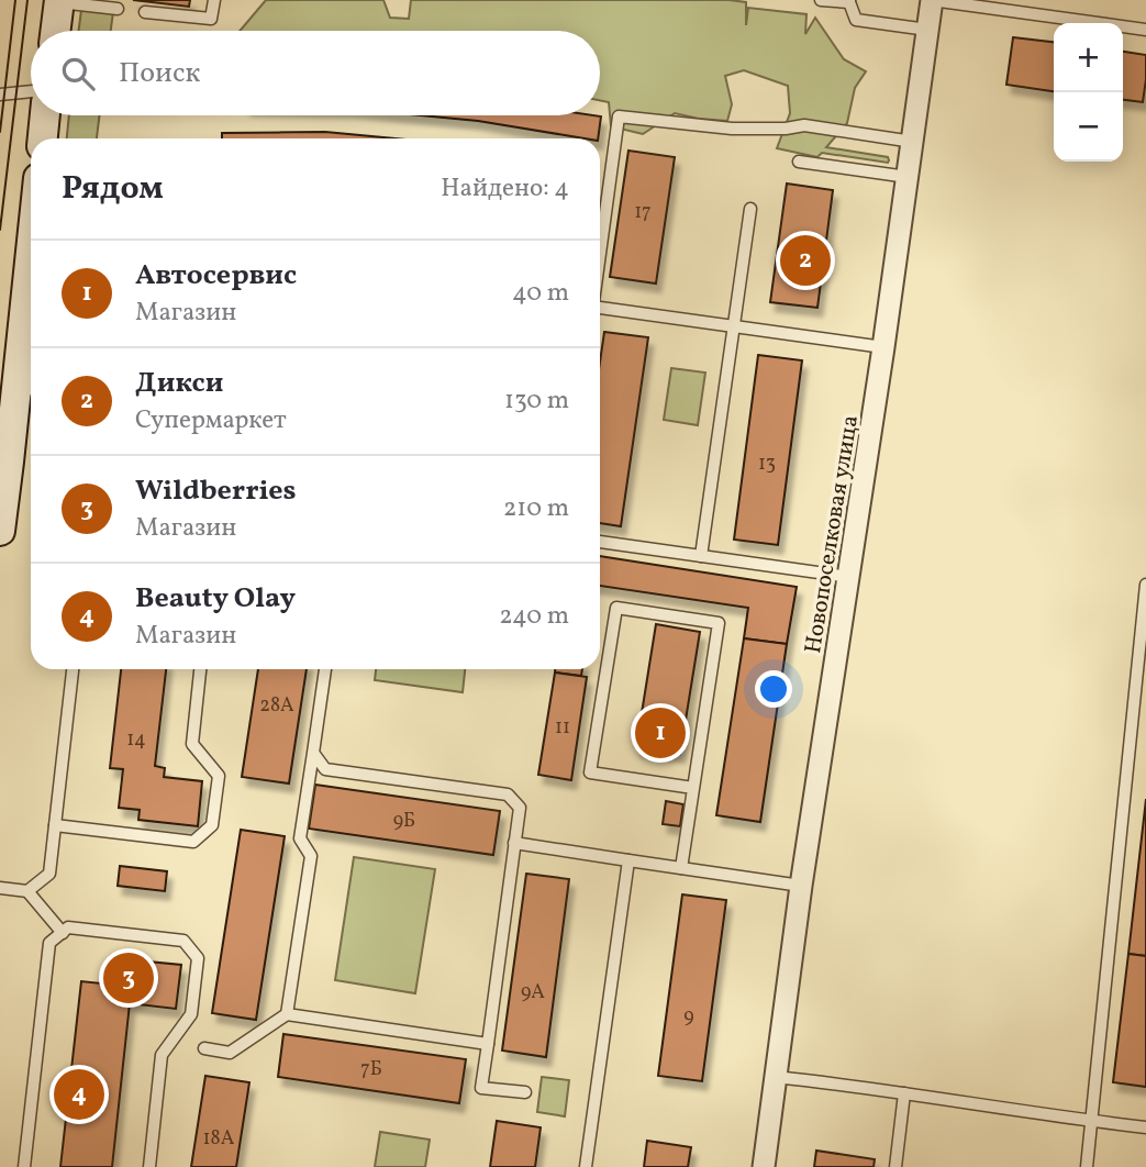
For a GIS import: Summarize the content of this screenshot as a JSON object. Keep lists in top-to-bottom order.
{
  "streets": {
    "street": ["Новопоселковая улица"]
  },
  "house_numbers": [
    "17",
    "13",
    "28А",
    "11",
    "14",
    "9Б",
    "9А",
    "9",
    "7Б",
    "18А"
  ],
  "page": {
    "map_buttons": ["+", "−"],
    "search": "Поиск",
    "heading": ["Рядом", "Найдено: 4"],
    "pins": [
      "2",
      "1",
      "3",
      "4"
    ],
    "list": [
      {
        "mark": "1",
        "name": "Автосервис",
        "note": "Магазин",
        "value": "40 m"
      },
      {
        "mark": "2",
        "name": "Дикси",
        "note": "Супермаркет",
        "value": "130 m"
      },
      {
        "mark": "3",
        "name": "Wildberries",
        "note": "Магазин",
        "value": "210 m"
      },
      {
        "mark": "4",
        "name": "Beauty Olay",
        "note": "Магазин",
        "value": "240 m"
      }
    ]
  }
}
